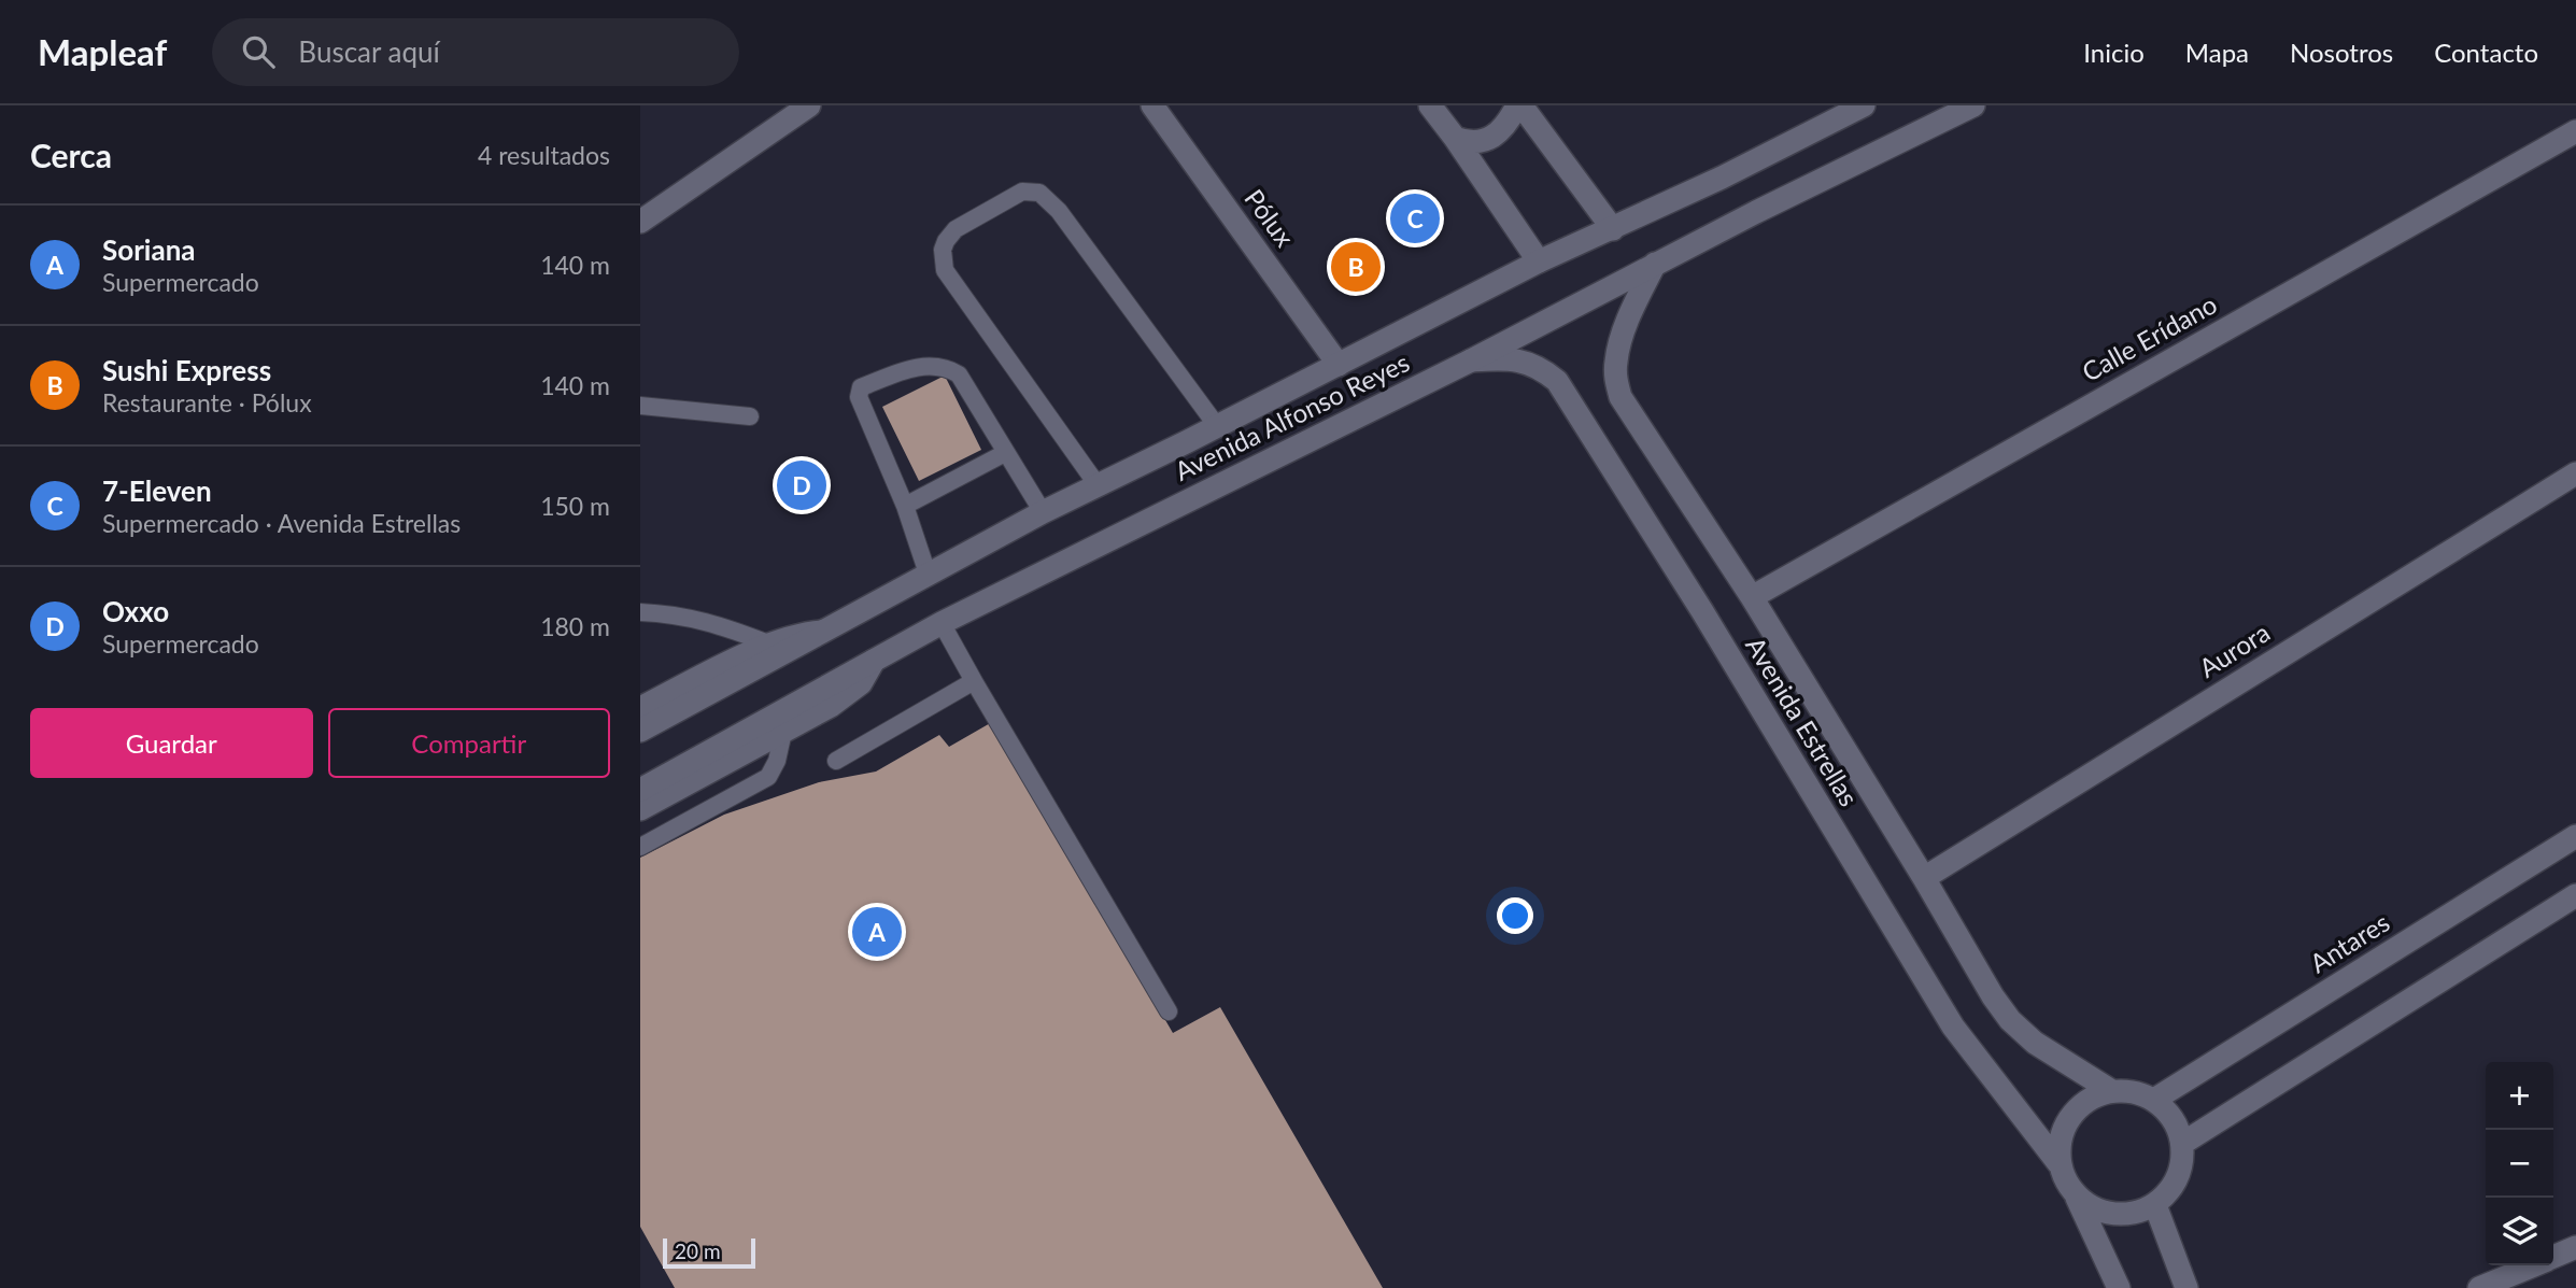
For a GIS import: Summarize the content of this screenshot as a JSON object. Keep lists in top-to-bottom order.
{
  "streets": {
    "street": [
      "Pólux",
      "Calle Erídano",
      "Avenida Alfonso Reyes",
      "Aurora",
      "Avenida Estrellas",
      "Antares"
    ]
  },
  "crossings": [
    ["Pólux", "Avenida Alfonso Reyes"],
    ["Calle Erídano", "Avenida Estrellas"],
    ["Avenida Alfonso Reyes", "Avenida Estrellas"],
    ["Aurora", "Avenida Estrellas"],
    ["Avenida Estrellas", "Antares"]
  ],
  "scale_bar": "20 m",
  "page": {
    "header": "Mapleaf",
    "search": "Buscar aquí",
    "nav": [
      "Inicio",
      "Mapa",
      "Nosotros",
      "Contacto"
    ],
    "heading": ["Cerca", "4 resultados"],
    "pins": [
      "C",
      "B",
      "D",
      "A"
    ],
    "list": [
      {
        "mark": "A",
        "name": "Soriana",
        "note": "Supermercado",
        "value": "140 m"
      },
      {
        "mark": "B",
        "name": "Sushi Express",
        "note": "Restaurante · Pólux",
        "value": "140 m"
      },
      {
        "mark": "C",
        "name": "7-Eleven",
        "note": "Supermercado · Avenida Estrellas",
        "value": "150 m"
      },
      {
        "mark": "D",
        "name": "Oxxo",
        "note": "Supermercado",
        "value": "180 m"
      }
    ],
    "buttons": ["Guardar", "Compartir"],
    "map_buttons": ["+", "−"],
    "scale": "20 m"
  }
}
